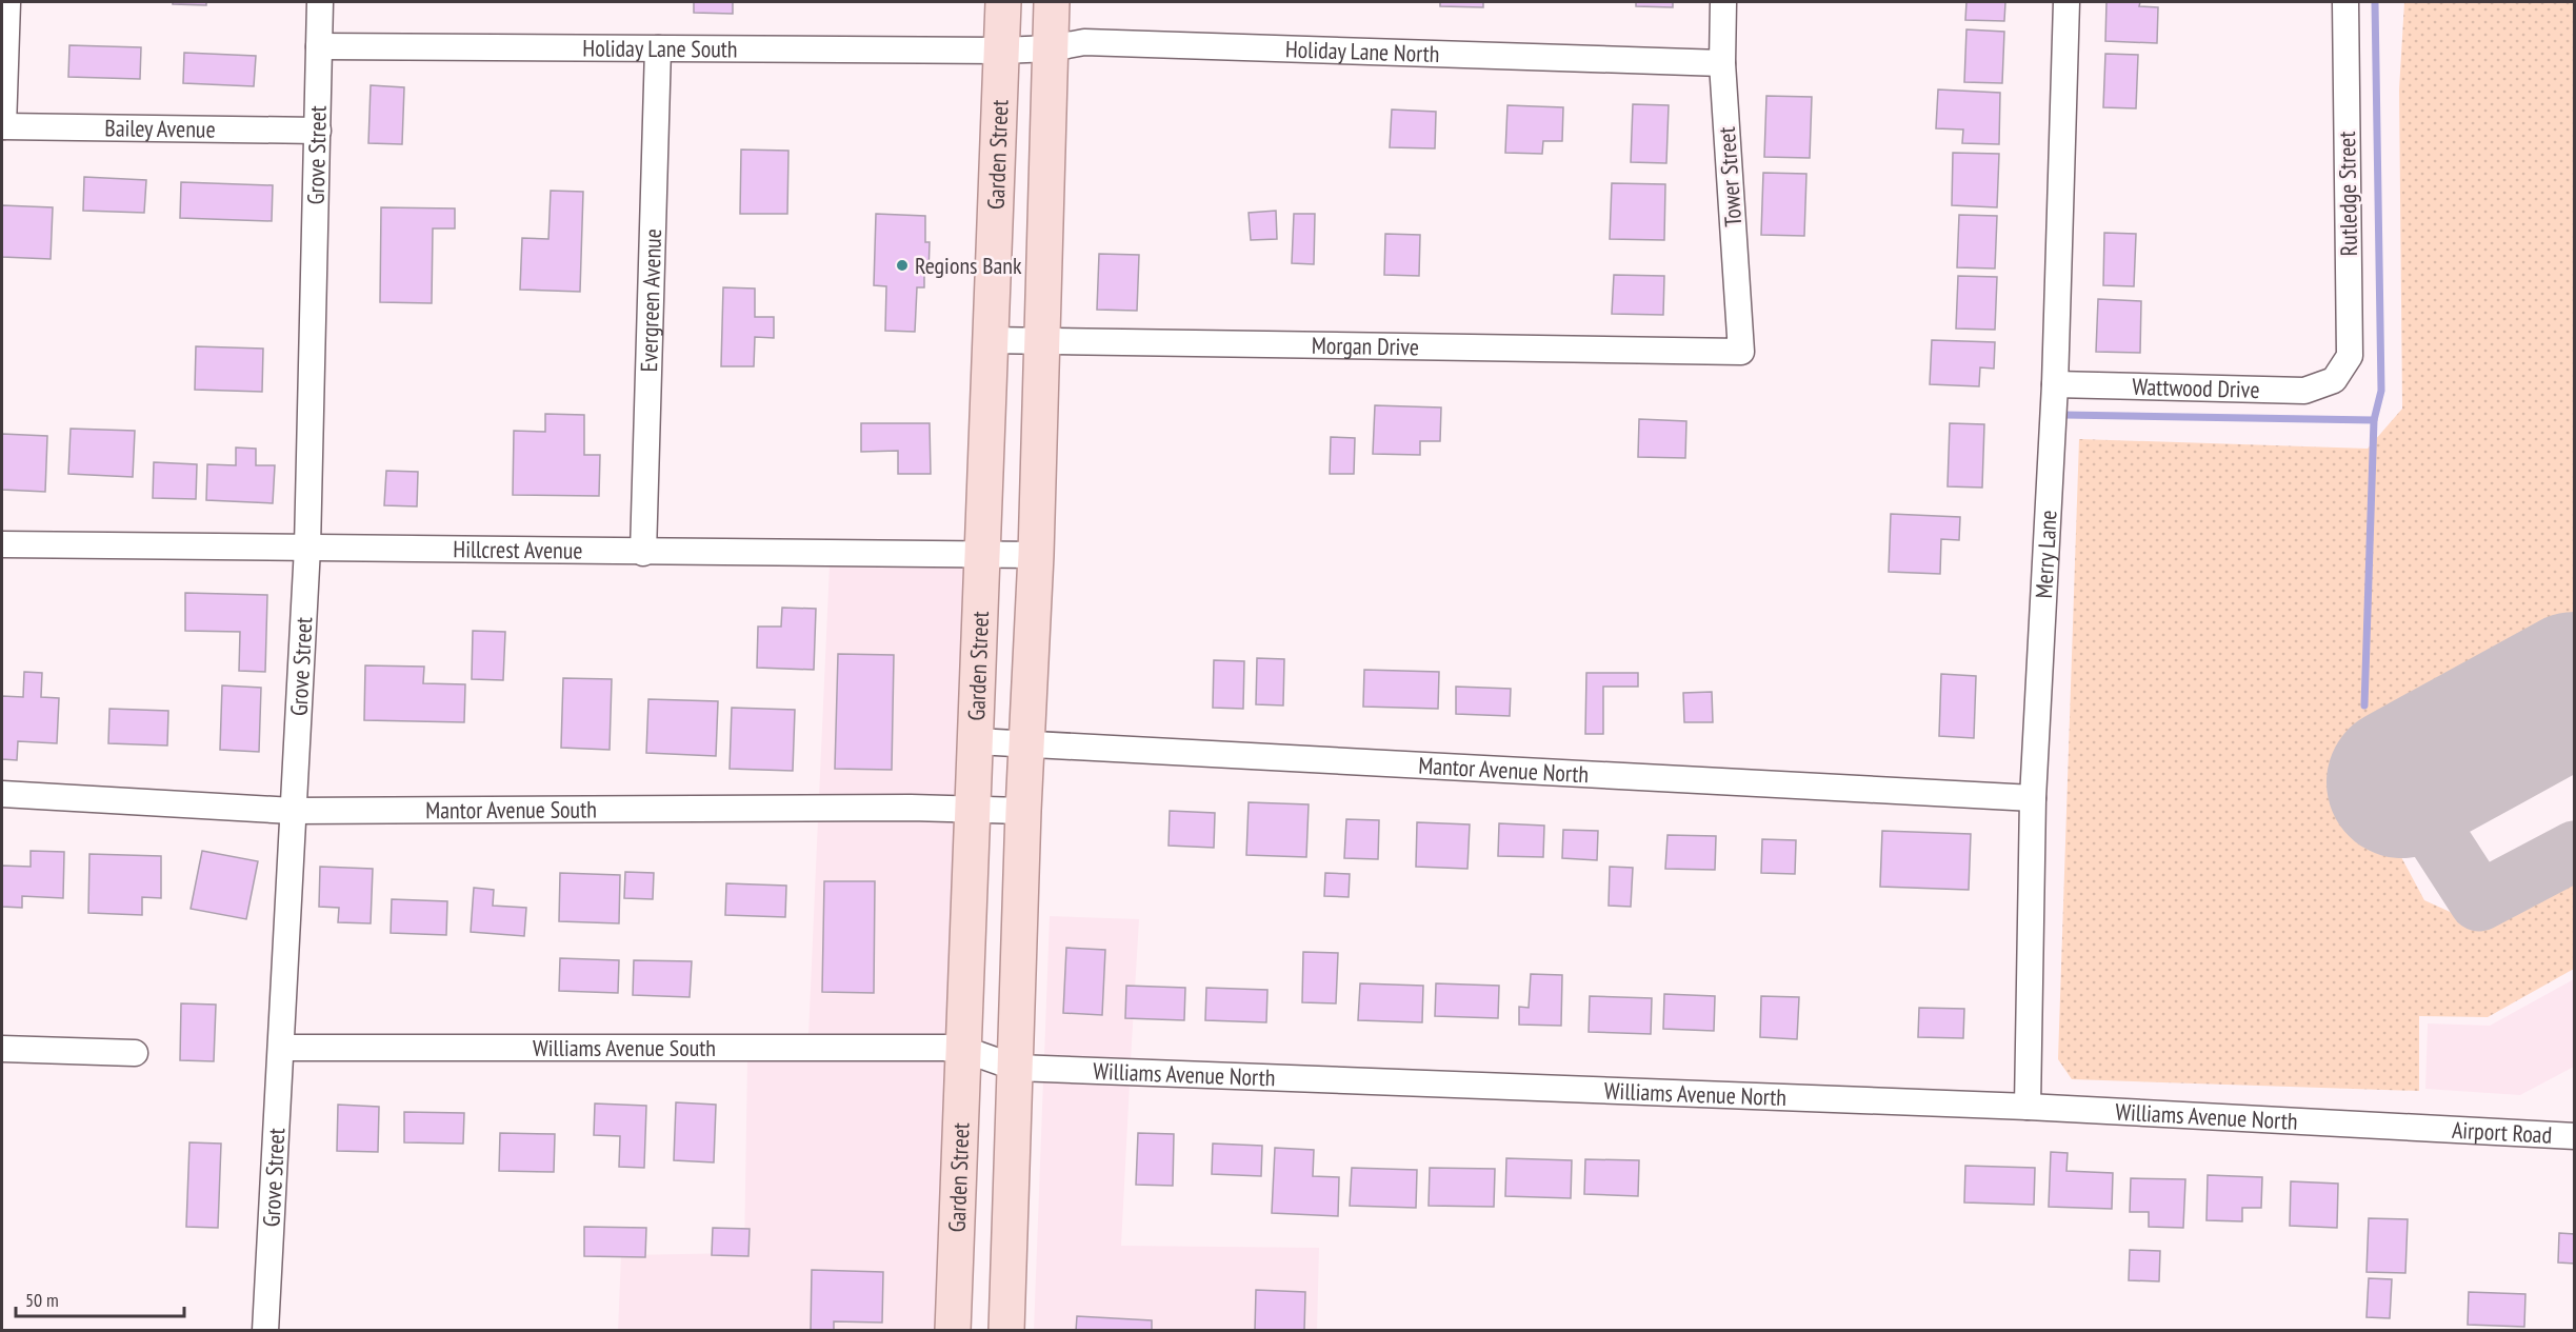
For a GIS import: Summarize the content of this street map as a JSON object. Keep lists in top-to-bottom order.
{
  "streets": {
    "main road": ["Garden Street"],
    "street": [
      "Holiday Lane South",
      "Holiday Lane North",
      "Bailey Avenue",
      "Grove Street",
      "Tower Street",
      "Rutledge Street",
      "Evergreen Avenue",
      "Morgan Drive",
      "Wattwood Drive",
      "Hillcrest Avenue",
      "Merry Lane",
      "Mantor Avenue North",
      "Mantor Avenue South",
      "Williams Avenue South",
      "Williams Avenue North",
      "Airport Road"
    ]
  },
  "crossings": [
    ["Holiday Lane South", "Holiday Lane North"],
    ["Holiday Lane South", "Grove Street"],
    ["Holiday Lane South", "Garden Street"],
    ["Holiday Lane South", "Evergreen Avenue"],
    ["Holiday Lane North", "Garden Street"],
    ["Holiday Lane North", "Tower Street"],
    ["Bailey Avenue", "Grove Street"],
    ["Grove Street", "Hillcrest Avenue"],
    ["Grove Street", "Mantor Avenue South"],
    ["Grove Street", "Williams Avenue South"],
    ["Garden Street", "Morgan Drive"],
    ["Garden Street", "Hillcrest Avenue"],
    ["Garden Street", "Mantor Avenue North"],
    ["Garden Street", "Mantor Avenue South"],
    ["Garden Street", "Williams Avenue South"],
    ["Garden Street", "Williams Avenue North"],
    ["Tower Street", "Morgan Drive"],
    ["Rutledge Street", "Wattwood Drive"],
    ["Evergreen Avenue", "Hillcrest Avenue"],
    ["Wattwood Drive", "Merry Lane"],
    ["Merry Lane", "Mantor Avenue North"],
    ["Merry Lane", "Williams Avenue North"],
    ["Williams Avenue South", "Williams Avenue North"],
    ["Williams Avenue North", "Airport Road"]
  ],
  "places": ["Regions Bank"],
  "scale_bar": "50 m"
}
